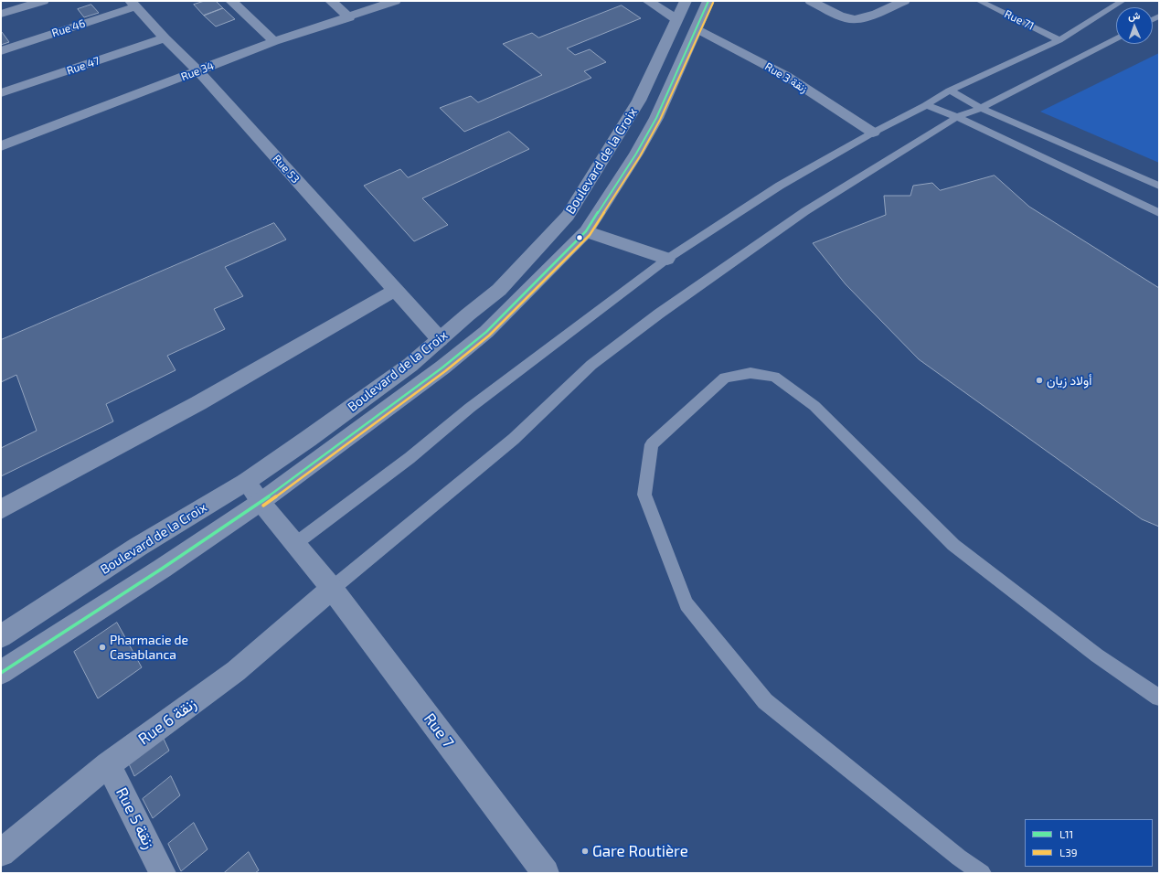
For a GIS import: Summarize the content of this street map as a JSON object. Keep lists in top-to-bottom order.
{
  "streets": {
    "street": [
      "Rue 46",
      "Rue 47",
      "Rue 34",
      "Rue 3 زنقة",
      "Boulevard de la Croix",
      "Rue 53",
      "Rue 6 زنقة",
      "Rue 7",
      "Rue 5 زنقة"
    ],
    "lane": ["Rue 71"]
  },
  "crossings": [
    ["Rue 46", "Rue 53"],
    ["Rue 47", "Rue 53"],
    ["Rue 34", "Rue 53"],
    ["Rue 3 زنقة", "Boulevard de la Croix"],
    ["Boulevard de la Croix", "Rue 53"],
    ["Boulevard de la Croix", "Rue 7"],
    ["Rue 6 زنقة", "Rue 7"],
    ["Rue 6 زنقة", "Rue 5 زنقة"]
  ],
  "places": ["أولاد زيان", "Pharmacie de Casablanca", "Gare Routière"],
  "lines": ["transit line L11", "transit line L39"],
  "legend": ["L11", "L39"],
  "north": "top"
}
